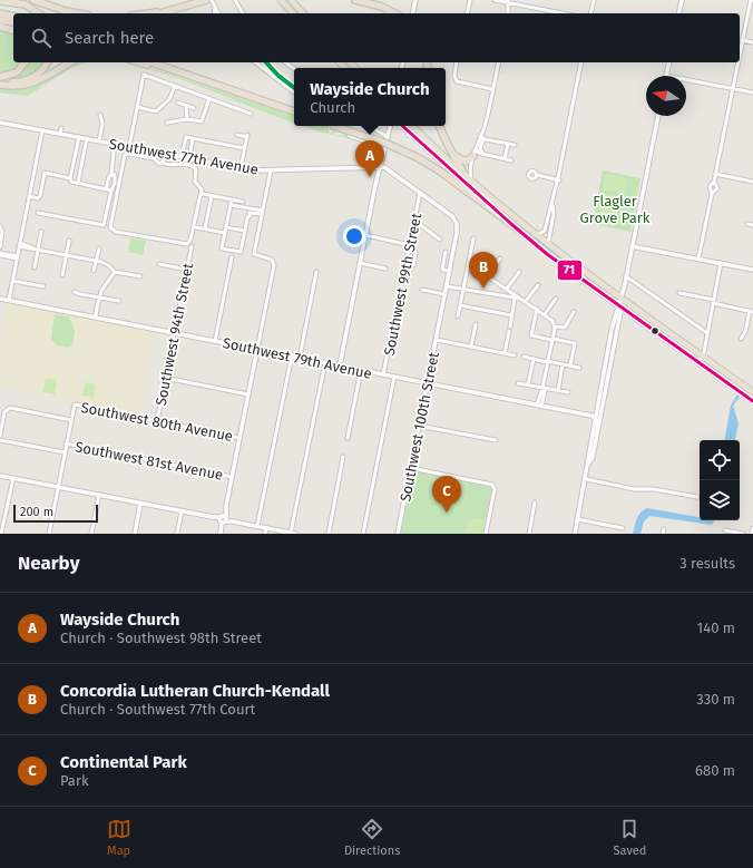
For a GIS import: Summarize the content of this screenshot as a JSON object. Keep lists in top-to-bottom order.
{
  "streets": {
    "street": [
      "Southwest 77th Avenue",
      "Southwest 99th Street",
      "Southwest 94th Street",
      "Southwest 79th Avenue",
      "Southwest 80th Avenue",
      "Southwest 100th Street",
      "Southwest 81st Avenue"
    ]
  },
  "crossings": [
    ["Southwest 99th Street", "Southwest 79th Avenue"],
    ["Southwest 99th Street", "Southwest 100th Street"],
    ["Southwest 94th Street", "Southwest 79th Avenue"],
    ["Southwest 94th Street", "Southwest 80th Avenue"],
    ["Southwest 79th Avenue", "Southwest 100th Street"]
  ],
  "parks": ["Flagler Grove Park"],
  "lines": ["transit line 71"],
  "scale_bar": "200 m",
  "north": "left",
  "page": {
    "search": "Search here",
    "popup": ["Wayside Church", "Church"],
    "pins": ["A", "B", "C"],
    "scale": "200 m",
    "heading": ["Nearby", "3 results"],
    "list": [
      {
        "mark": "A",
        "name": "Wayside Church",
        "note": "Church · Southwest 98th Street",
        "value": "140 m"
      },
      {
        "mark": "B",
        "name": "Concordia Lutheran Church-Kendall",
        "note": "Church · Southwest 77th Court",
        "value": "330 m"
      },
      {
        "mark": "C",
        "name": "Continental Park",
        "note": "Park",
        "value": "680 m"
      }
    ],
    "nav": ["Map", "Directions", "Saved"]
  }
}
